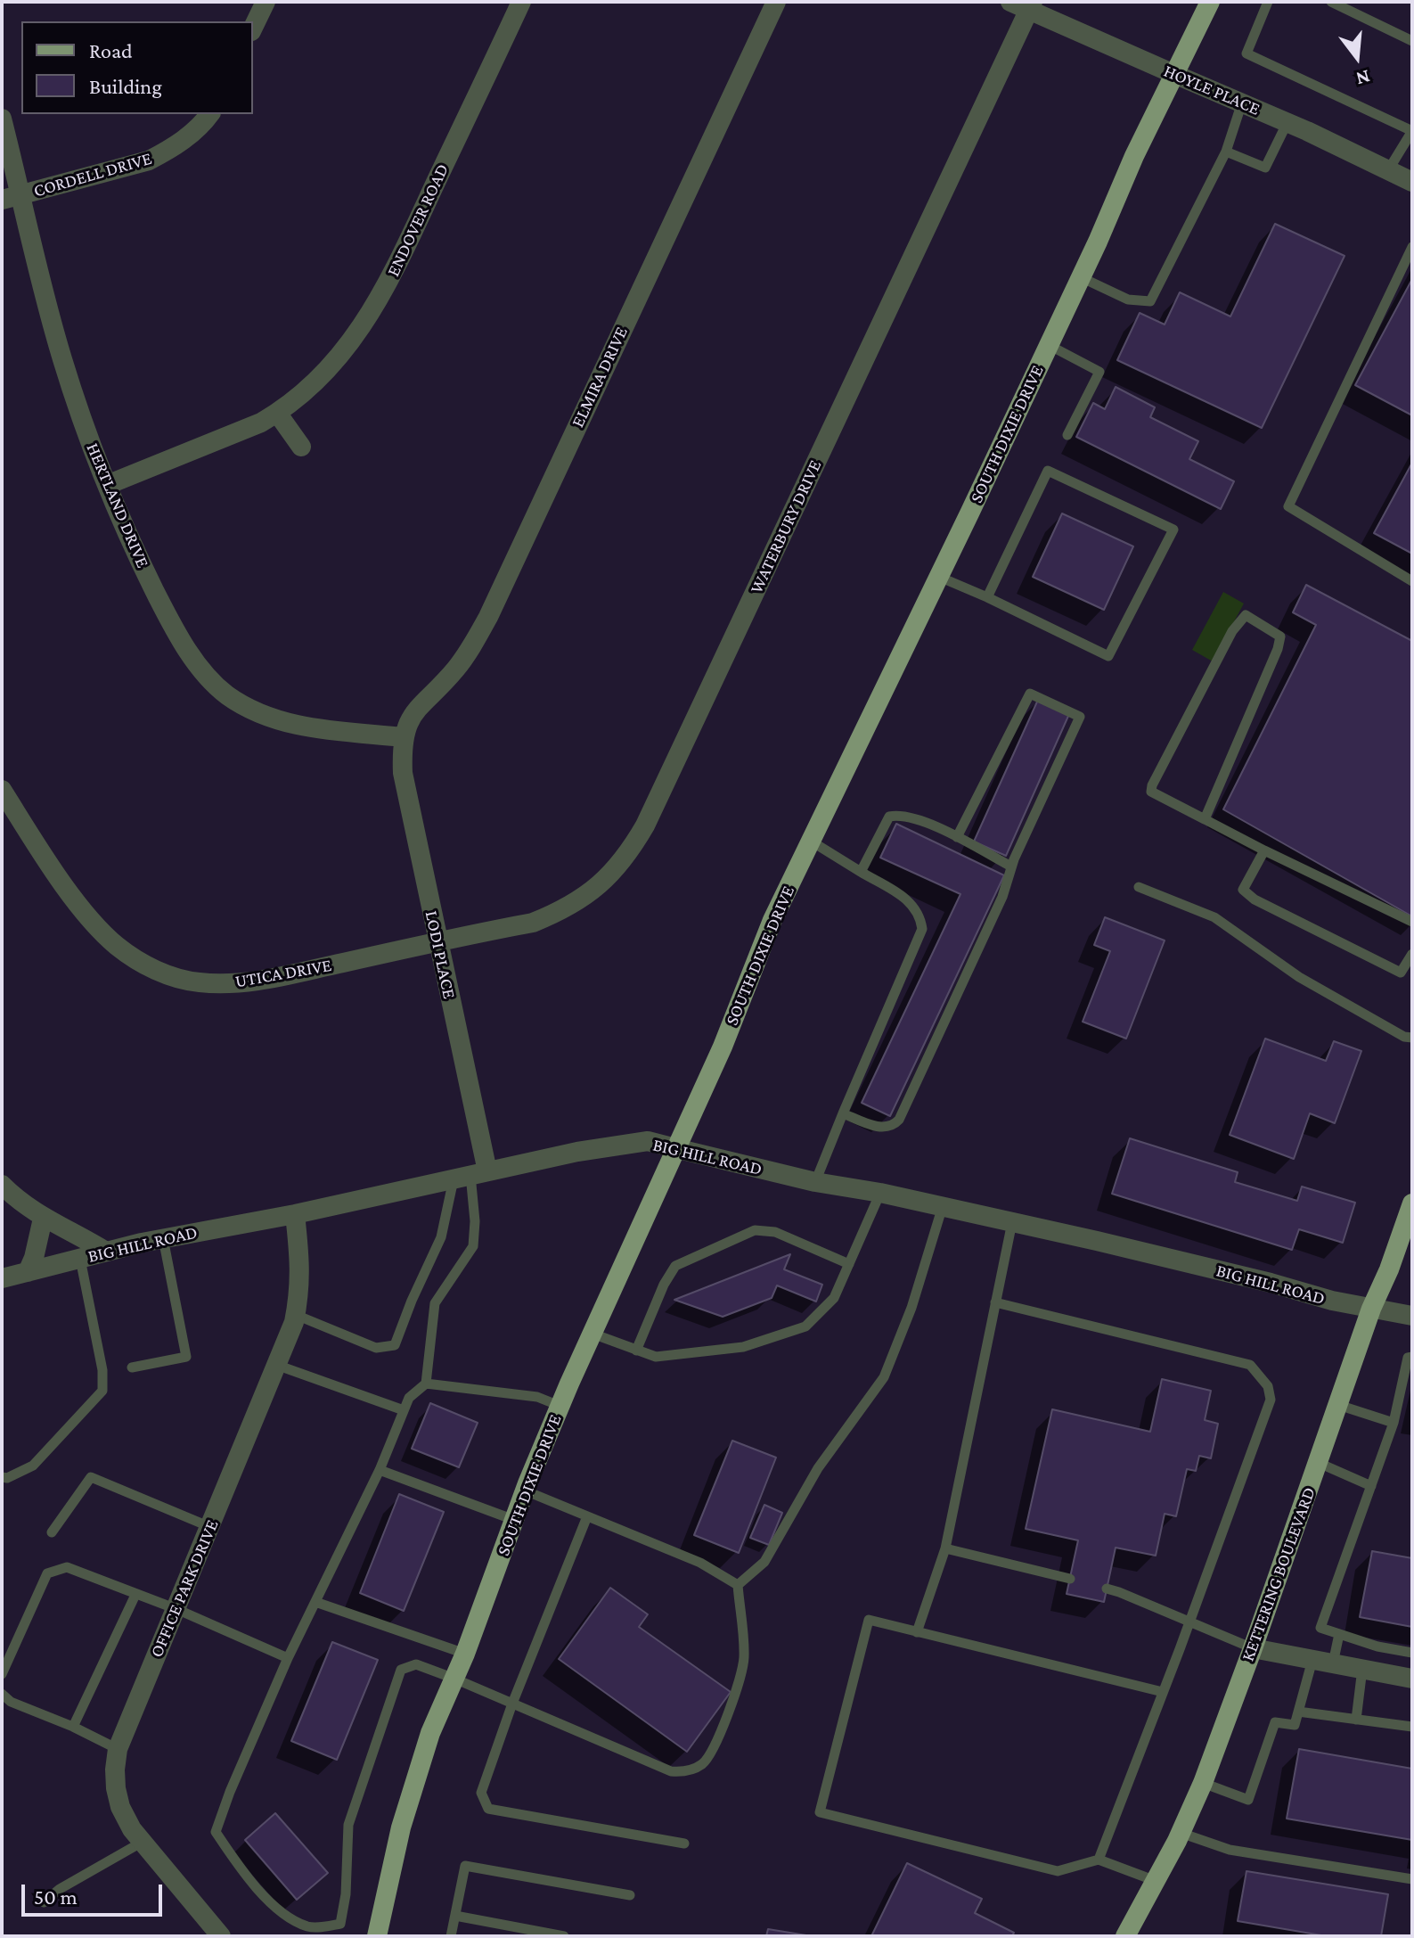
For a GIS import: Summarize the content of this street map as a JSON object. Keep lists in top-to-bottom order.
{
  "streets": {
    "main road": ["SOUTH DIXIE DRIVE", "KETTERING BOULEVARD"],
    "street": [
      "HOYLE PLACE",
      "CORDELL DRIVE",
      "ENDOVER ROAD",
      "ELMIRA DRIVE",
      "HERTLAND DRIVE",
      "WATERBURY DRIVE",
      "LODI PLACE",
      "UTICA DRIVE",
      "BIG HILL ROAD",
      "OFFICE PARK DRIVE"
    ]
  },
  "crossings": [
    ["HOYLE PLACE", "SOUTH DIXIE DRIVE"],
    ["HOYLE PLACE", "WATERBURY DRIVE"],
    ["CORDELL DRIVE", "HERTLAND DRIVE"],
    ["ENDOVER ROAD", "HERTLAND DRIVE"],
    ["ELMIRA DRIVE", "HERTLAND DRIVE"],
    ["ELMIRA DRIVE", "LODI PLACE"],
    ["SOUTH DIXIE DRIVE", "BIG HILL ROAD"],
    ["HERTLAND DRIVE", "LODI PLACE"],
    ["WATERBURY DRIVE", "LODI PLACE"],
    ["WATERBURY DRIVE", "UTICA DRIVE"],
    ["LODI PLACE", "UTICA DRIVE"],
    ["LODI PLACE", "BIG HILL ROAD"],
    ["BIG HILL ROAD", "KETTERING BOULEVARD"],
    ["BIG HILL ROAD", "OFFICE PARK DRIVE"]
  ],
  "legend": ["Road", "Building"],
  "scale_bar": "50 m",
  "north": "bottom"
}
